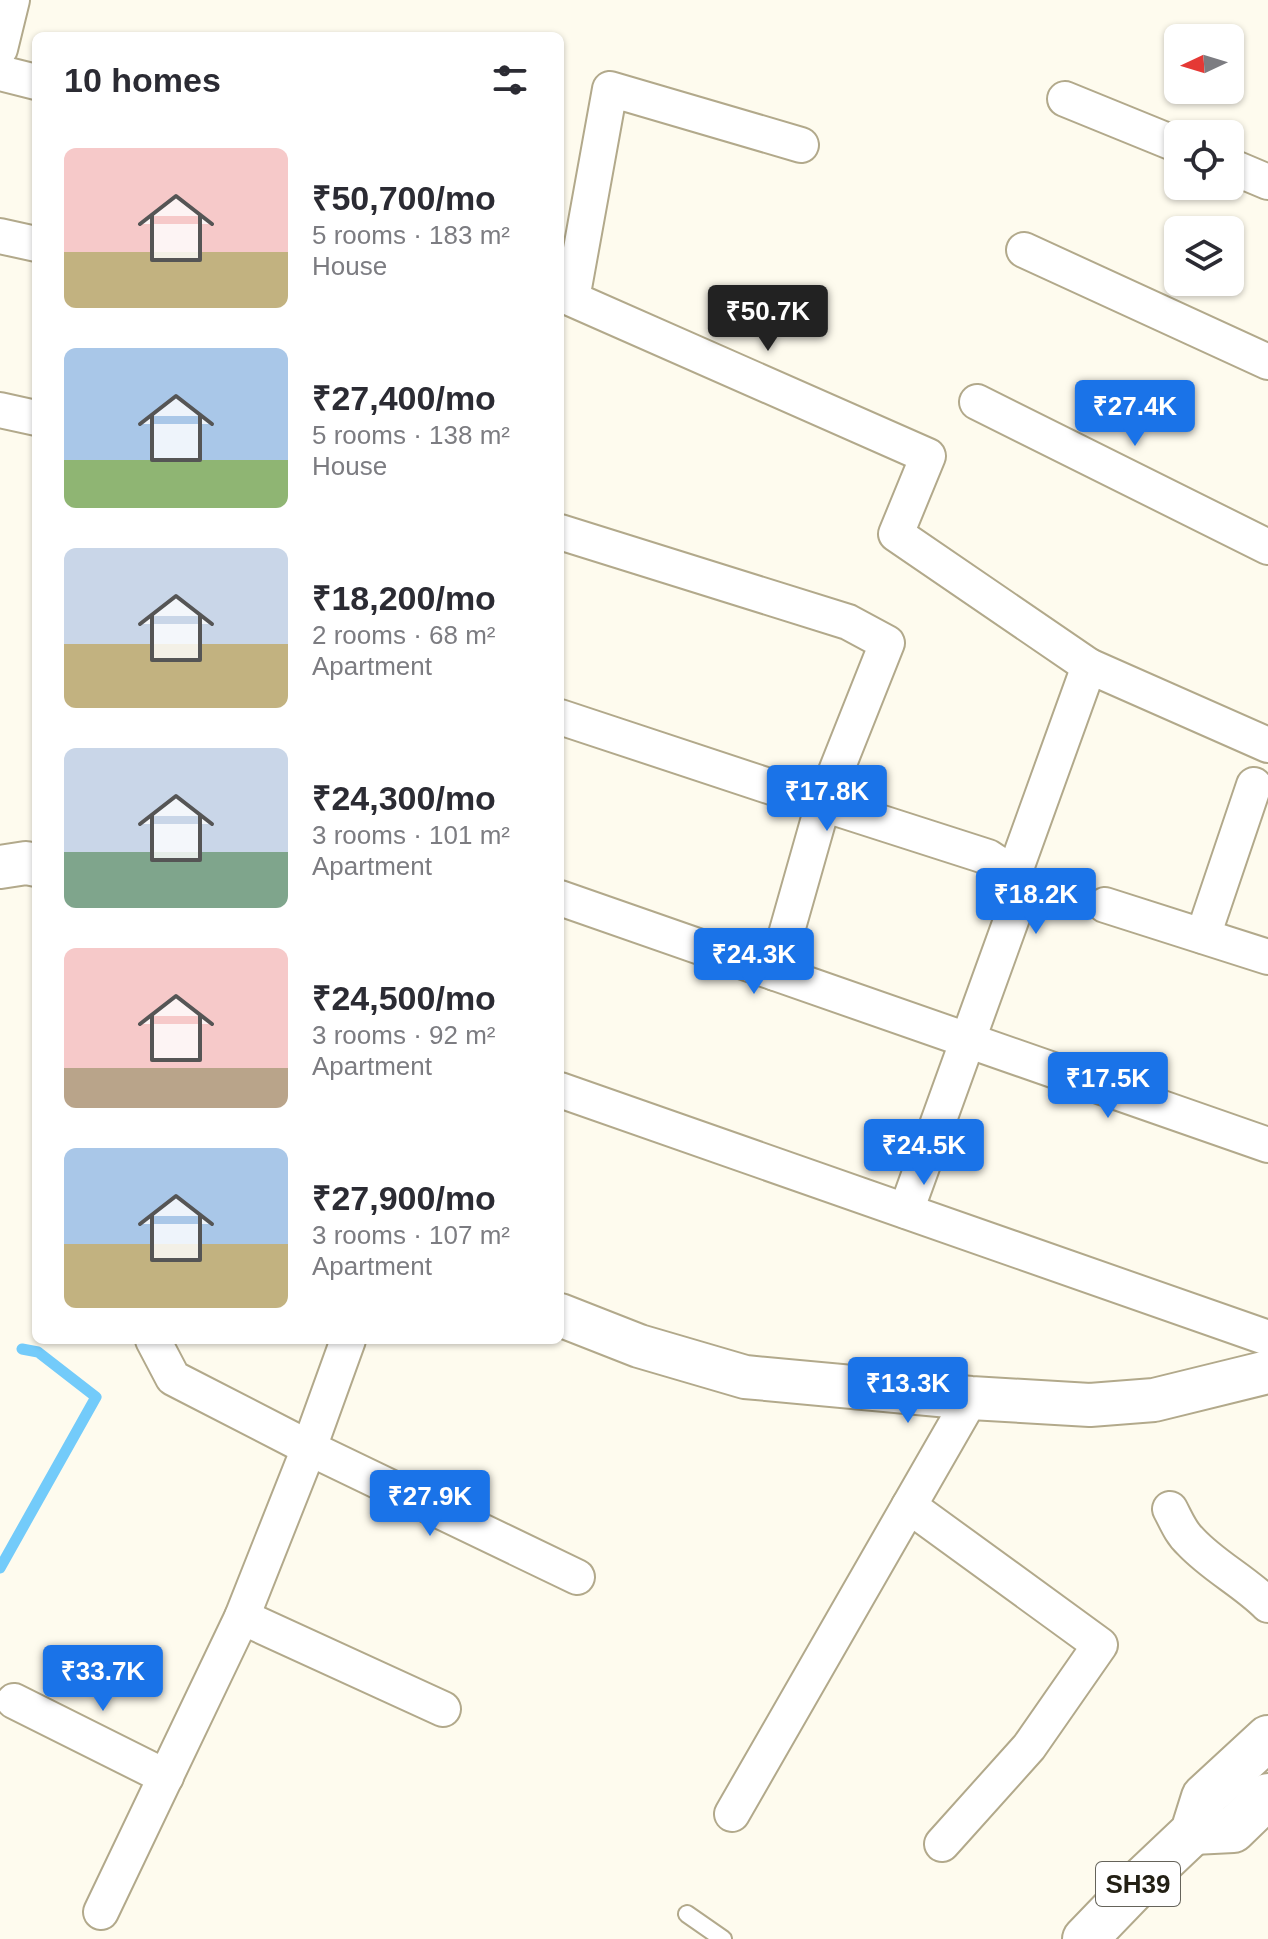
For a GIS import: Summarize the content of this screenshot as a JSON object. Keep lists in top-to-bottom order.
{
  "streets": {
    "main road": ["SH39"]
  },
  "north": "left",
  "page": {
    "heading": "10 homes",
    "list": [
      {
        "name": "₹50,700/mo",
        "note": "5 rooms · 183 m² · House"
      },
      {
        "name": "₹27,400/mo",
        "note": "5 rooms · 138 m² · House"
      },
      {
        "name": "₹18,200/mo",
        "note": "2 rooms · 68 m² · Apartment"
      },
      {
        "name": "₹24,300/mo",
        "note": "3 rooms · 101 m² · Apartment"
      },
      {
        "name": "₹24,500/mo",
        "note": "3 rooms · 92 m² · Apartment"
      },
      {
        "name": "₹27,900/mo",
        "note": "3 rooms · 107 m² · Apartment"
      }
    ],
    "price": [
      "₹50.7K",
      "₹27.4K",
      "₹17.8K",
      "₹18.2K",
      "₹24.3K",
      "₹17.5K",
      "₹24.5K",
      "₹13.3K",
      "₹27.9K",
      "₹33.7K"
    ]
  }
}
